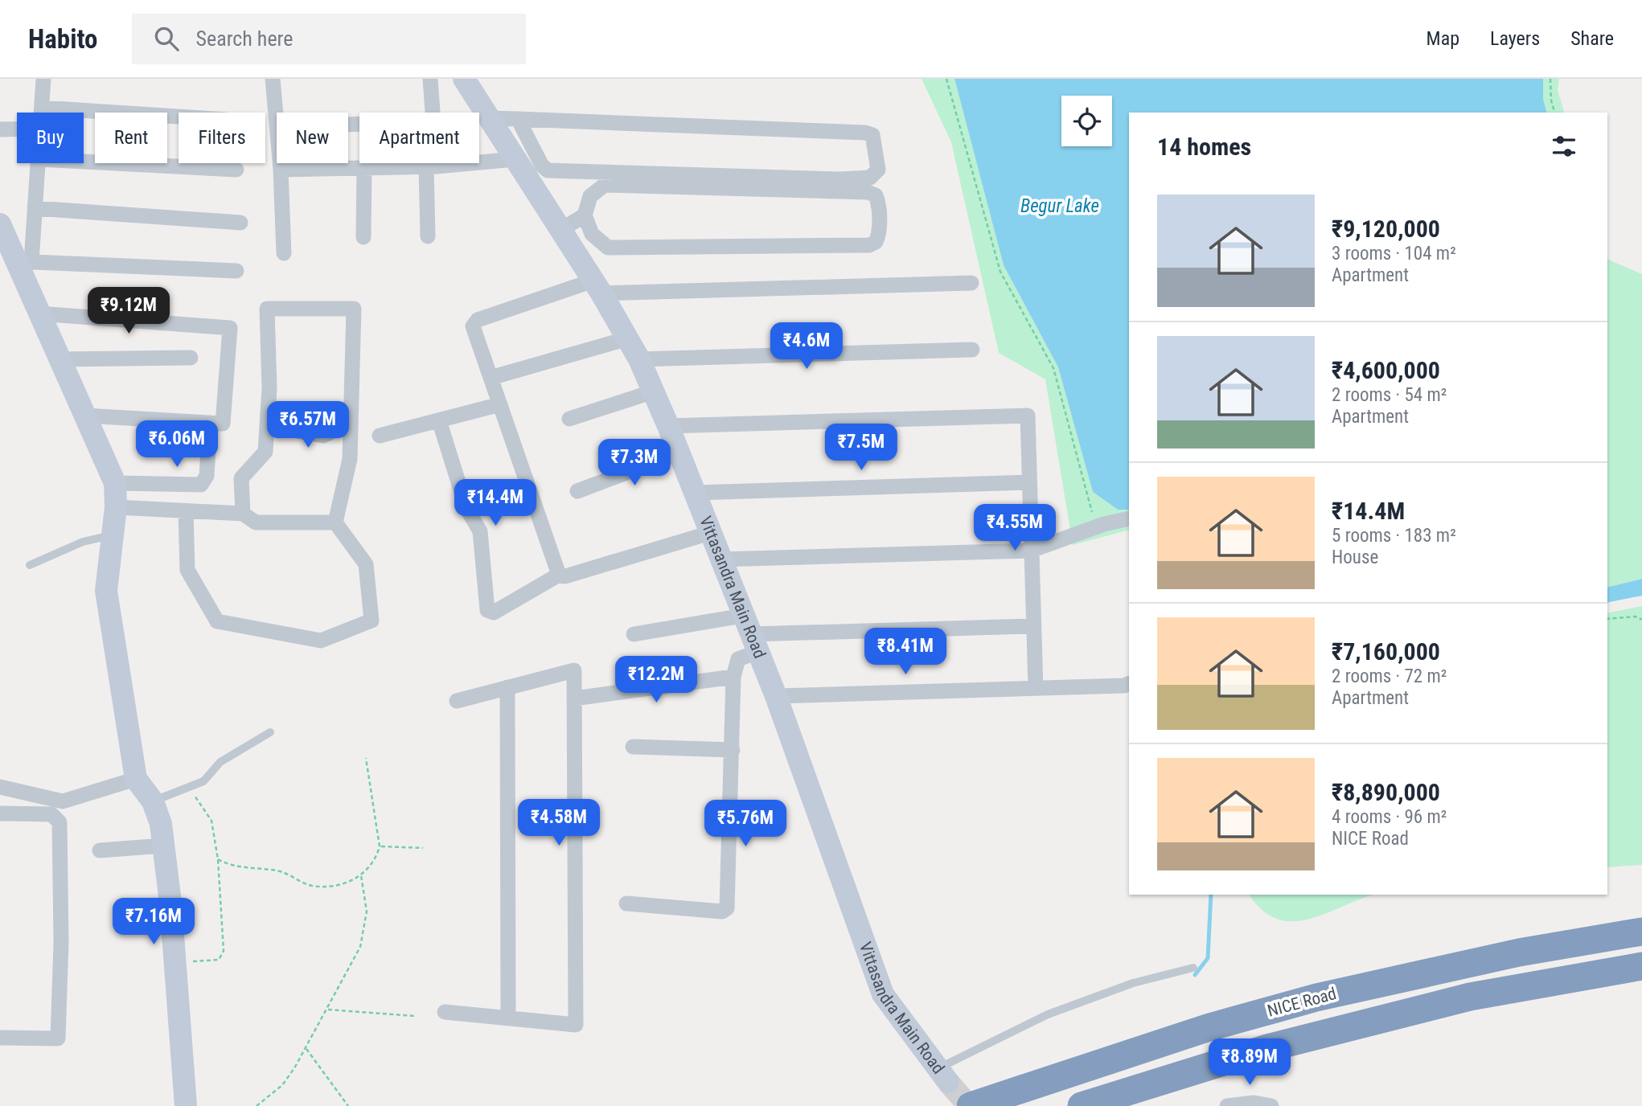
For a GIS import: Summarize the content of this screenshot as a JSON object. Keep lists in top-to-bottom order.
{
  "streets": {
    "highway": ["NICE Road"],
    "street": ["Vittasandra Main Road"]
  },
  "water": ["Begur Lake"],
  "page": {
    "header": "Habito",
    "search": "Search here",
    "nav": ["Map", "Layers", "Share"],
    "chip": [
      "Buy",
      "Rent",
      "Filters",
      "New",
      "Apartment"
    ],
    "heading": "14 homes",
    "list": [
      {
        "name": "₹9,120,000",
        "note": "3 rooms · 104 m² · Apartment"
      },
      {
        "name": "₹4,600,000",
        "note": "2 rooms · 54 m² · Apartment"
      },
      {
        "name": "₹14.4M",
        "note": "5 rooms · 183 m² · House"
      },
      {
        "name": "₹7,160,000",
        "note": "2 rooms · 72 m² · Apartment"
      },
      {
        "name": "₹8,890,000",
        "note": "4 rooms · 96 m² · NICE Road"
      }
    ],
    "price": [
      "₹9.12M",
      "₹4.6M",
      "₹6.57M",
      "₹6.06M",
      "₹7.5M",
      "₹7.3M",
      "₹14.4M",
      "₹4.55M",
      "₹8.41M",
      "₹12.2M",
      "₹4.58M",
      "₹5.76M",
      "₹7.16M",
      "₹8.89M"
    ]
  }
}
